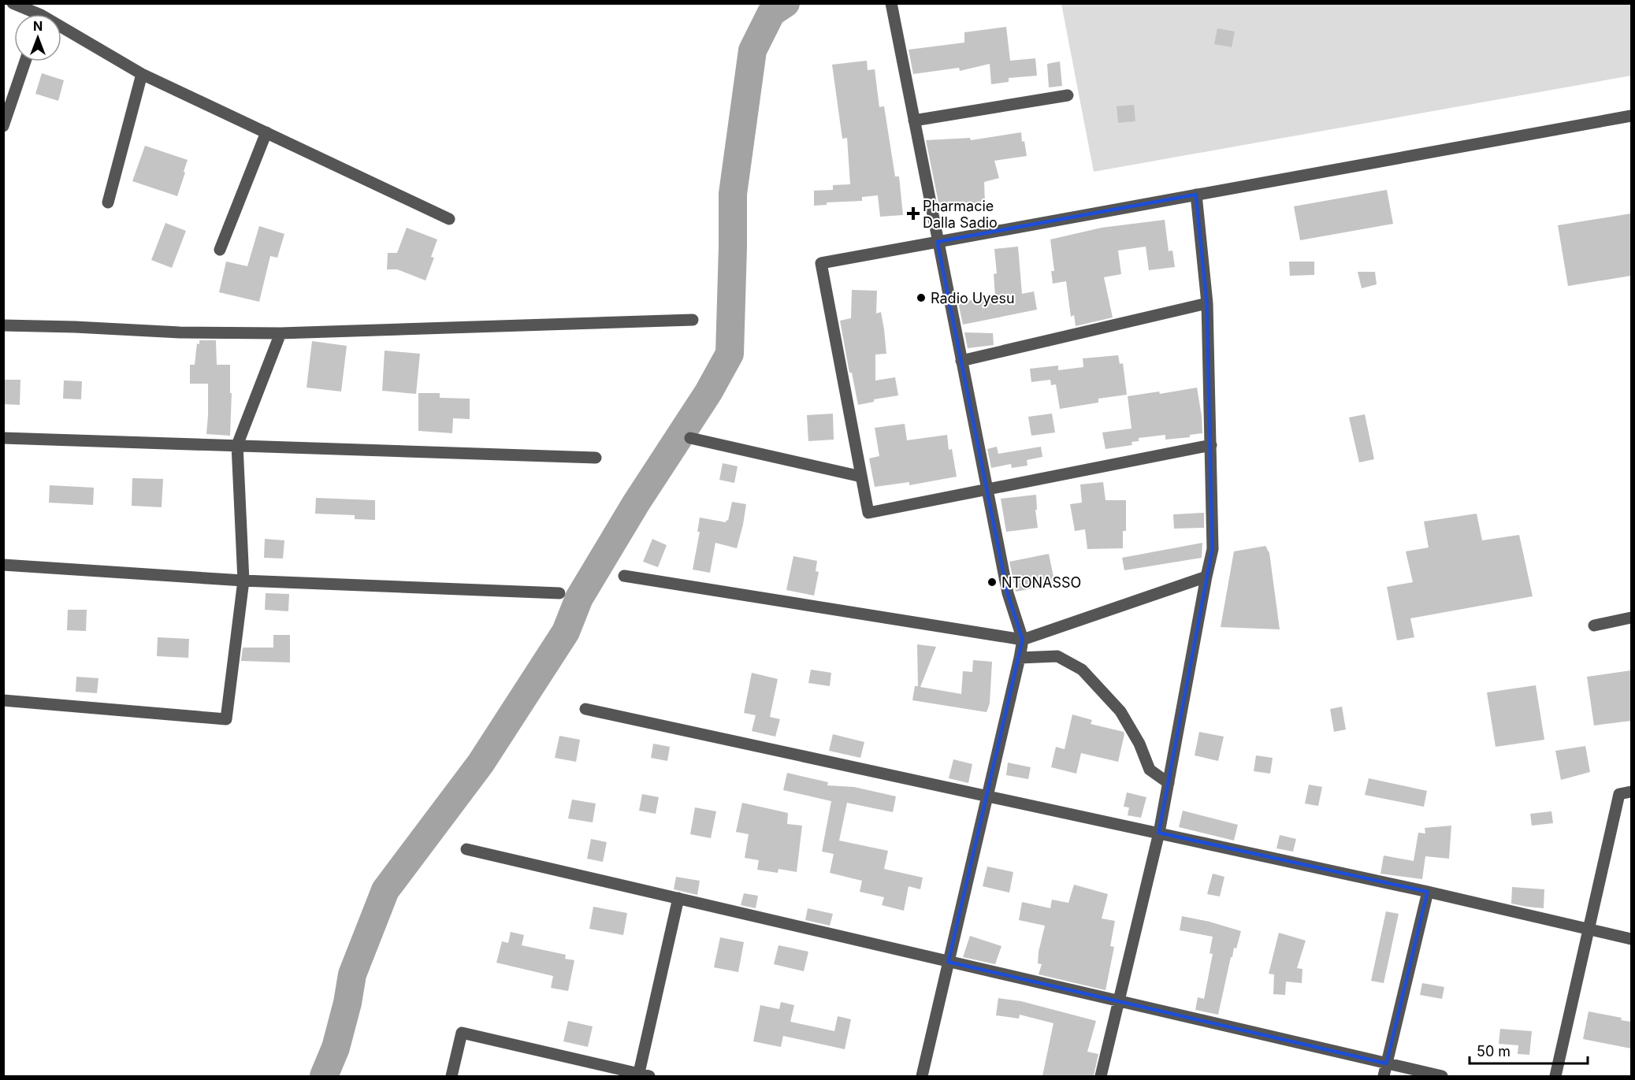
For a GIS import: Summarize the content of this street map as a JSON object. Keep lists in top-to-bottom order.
{
  "places": {
    "health": ["Pharmacie Dalla Sadio"],
    "other": ["Radio Uyesu", "NTONASSO"]
  },
  "scale_bar": "50 m",
  "north": "top"
}
